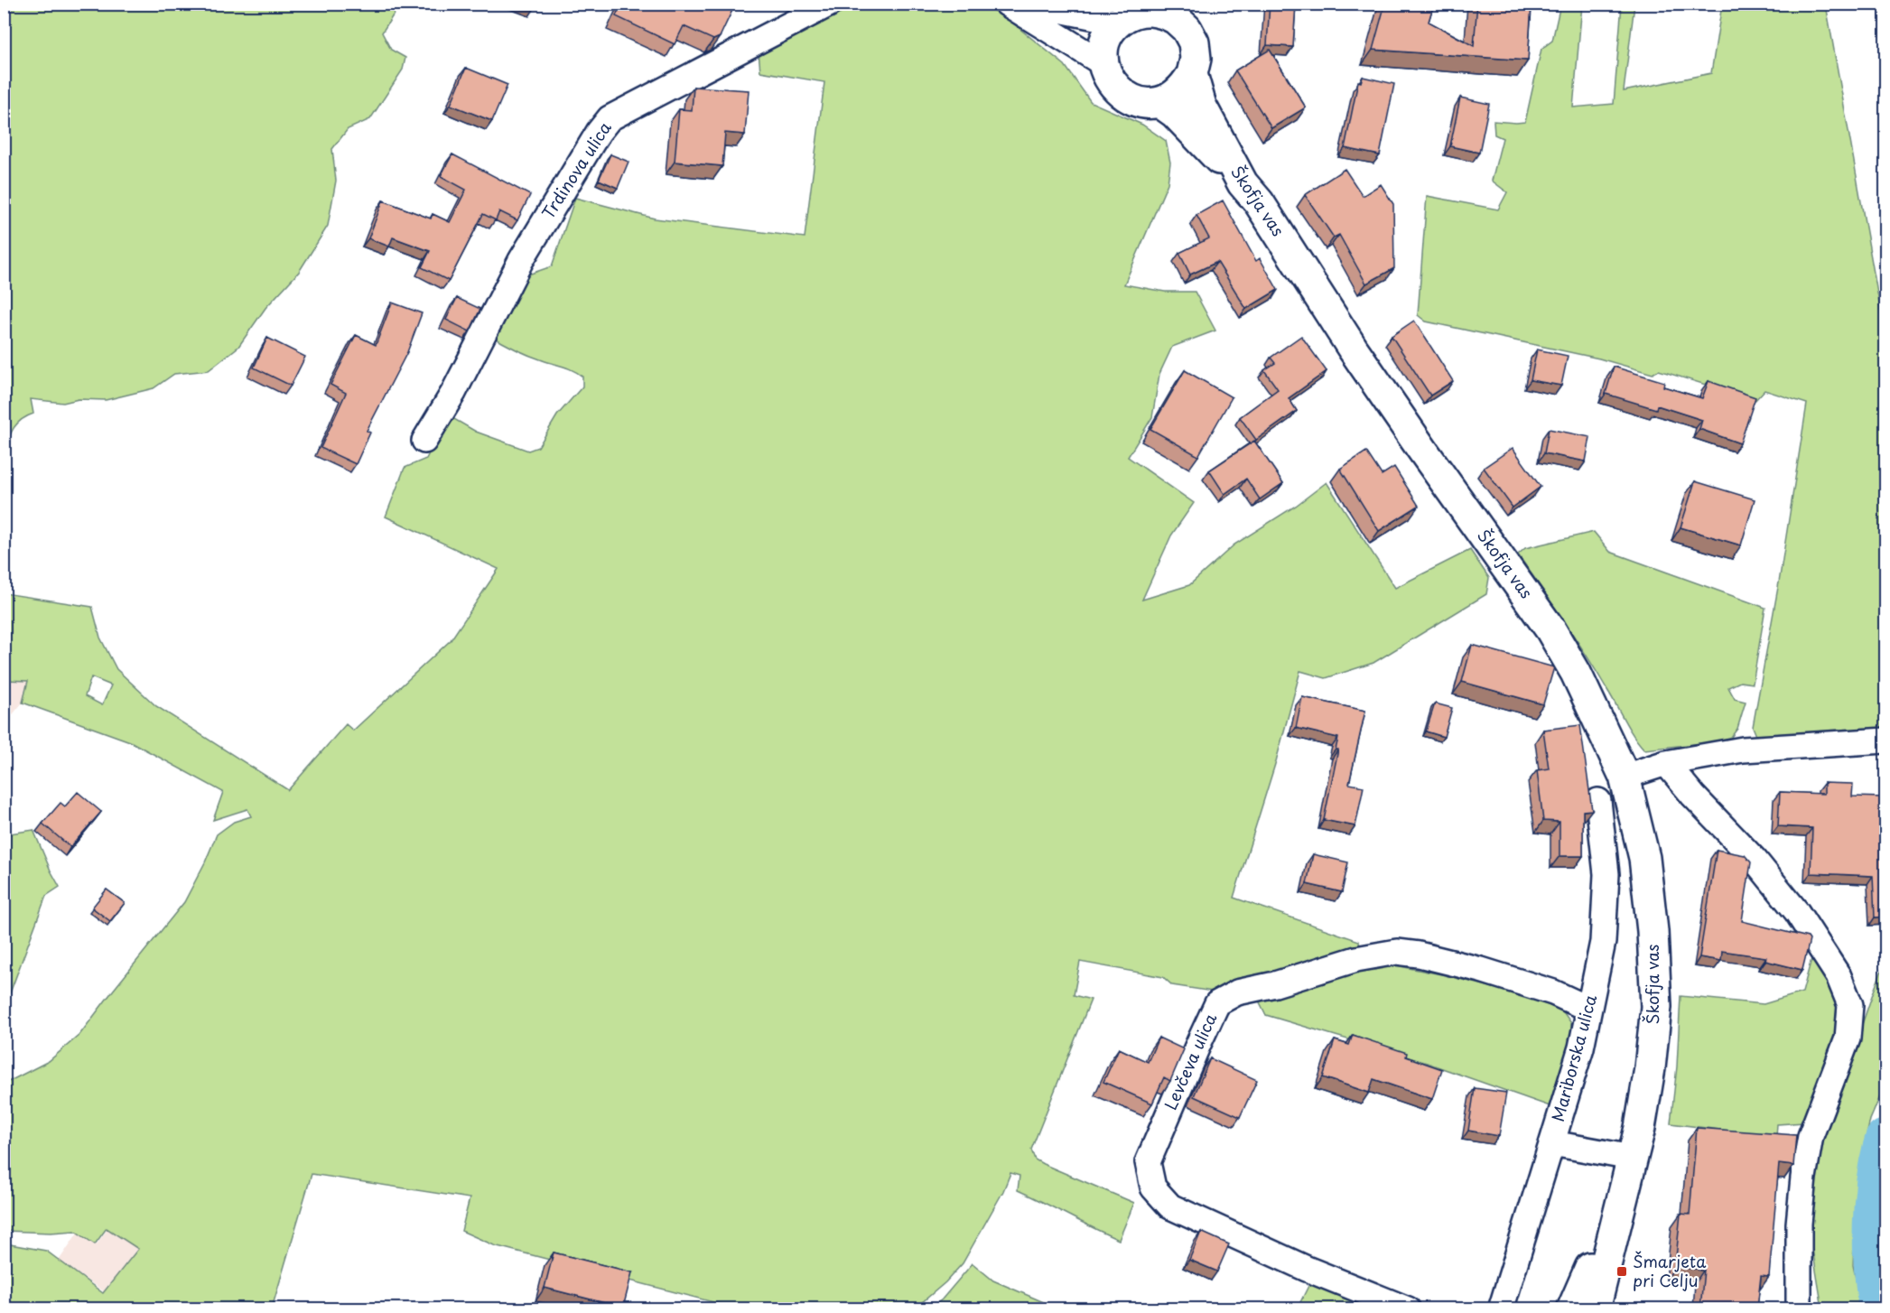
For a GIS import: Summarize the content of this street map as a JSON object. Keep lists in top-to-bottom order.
{
  "streets": {
    "main road": ["Škofja vas"],
    "street": ["Trdinova ulica", "Mariborska ulica", "Levčeva ulica"]
  },
  "crossings": [
    ["Mariborska ulica", "Levčeva ulica"]
  ],
  "places": {
    "transit": ["Šmarjeta pri Celju"]
  }
}
